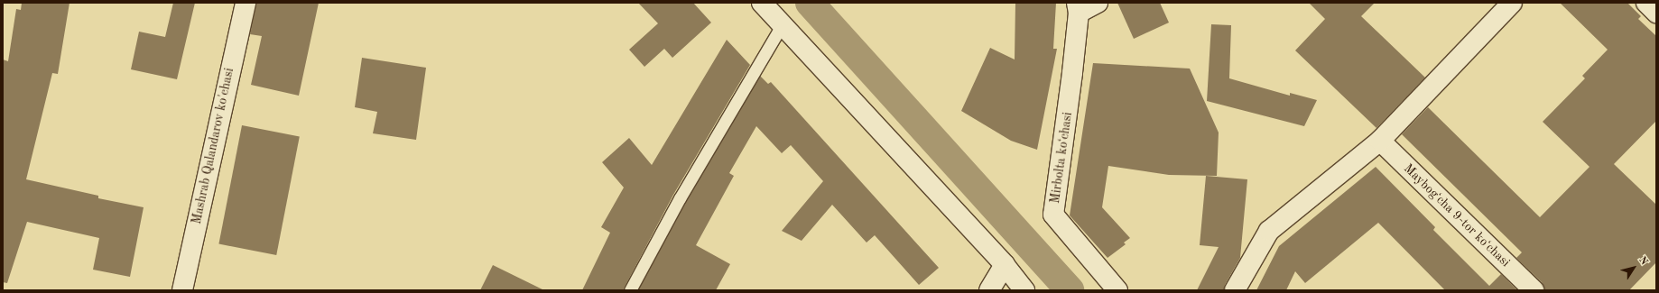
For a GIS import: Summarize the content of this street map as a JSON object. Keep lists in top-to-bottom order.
{
  "streets": {
    "street": ["Mashrab Qalandarov ko'chasi", "Mirbolta koʻchasi", "Maybogʻcha 9-tor koʻchasi"]
  },
  "north": "top right"
}
